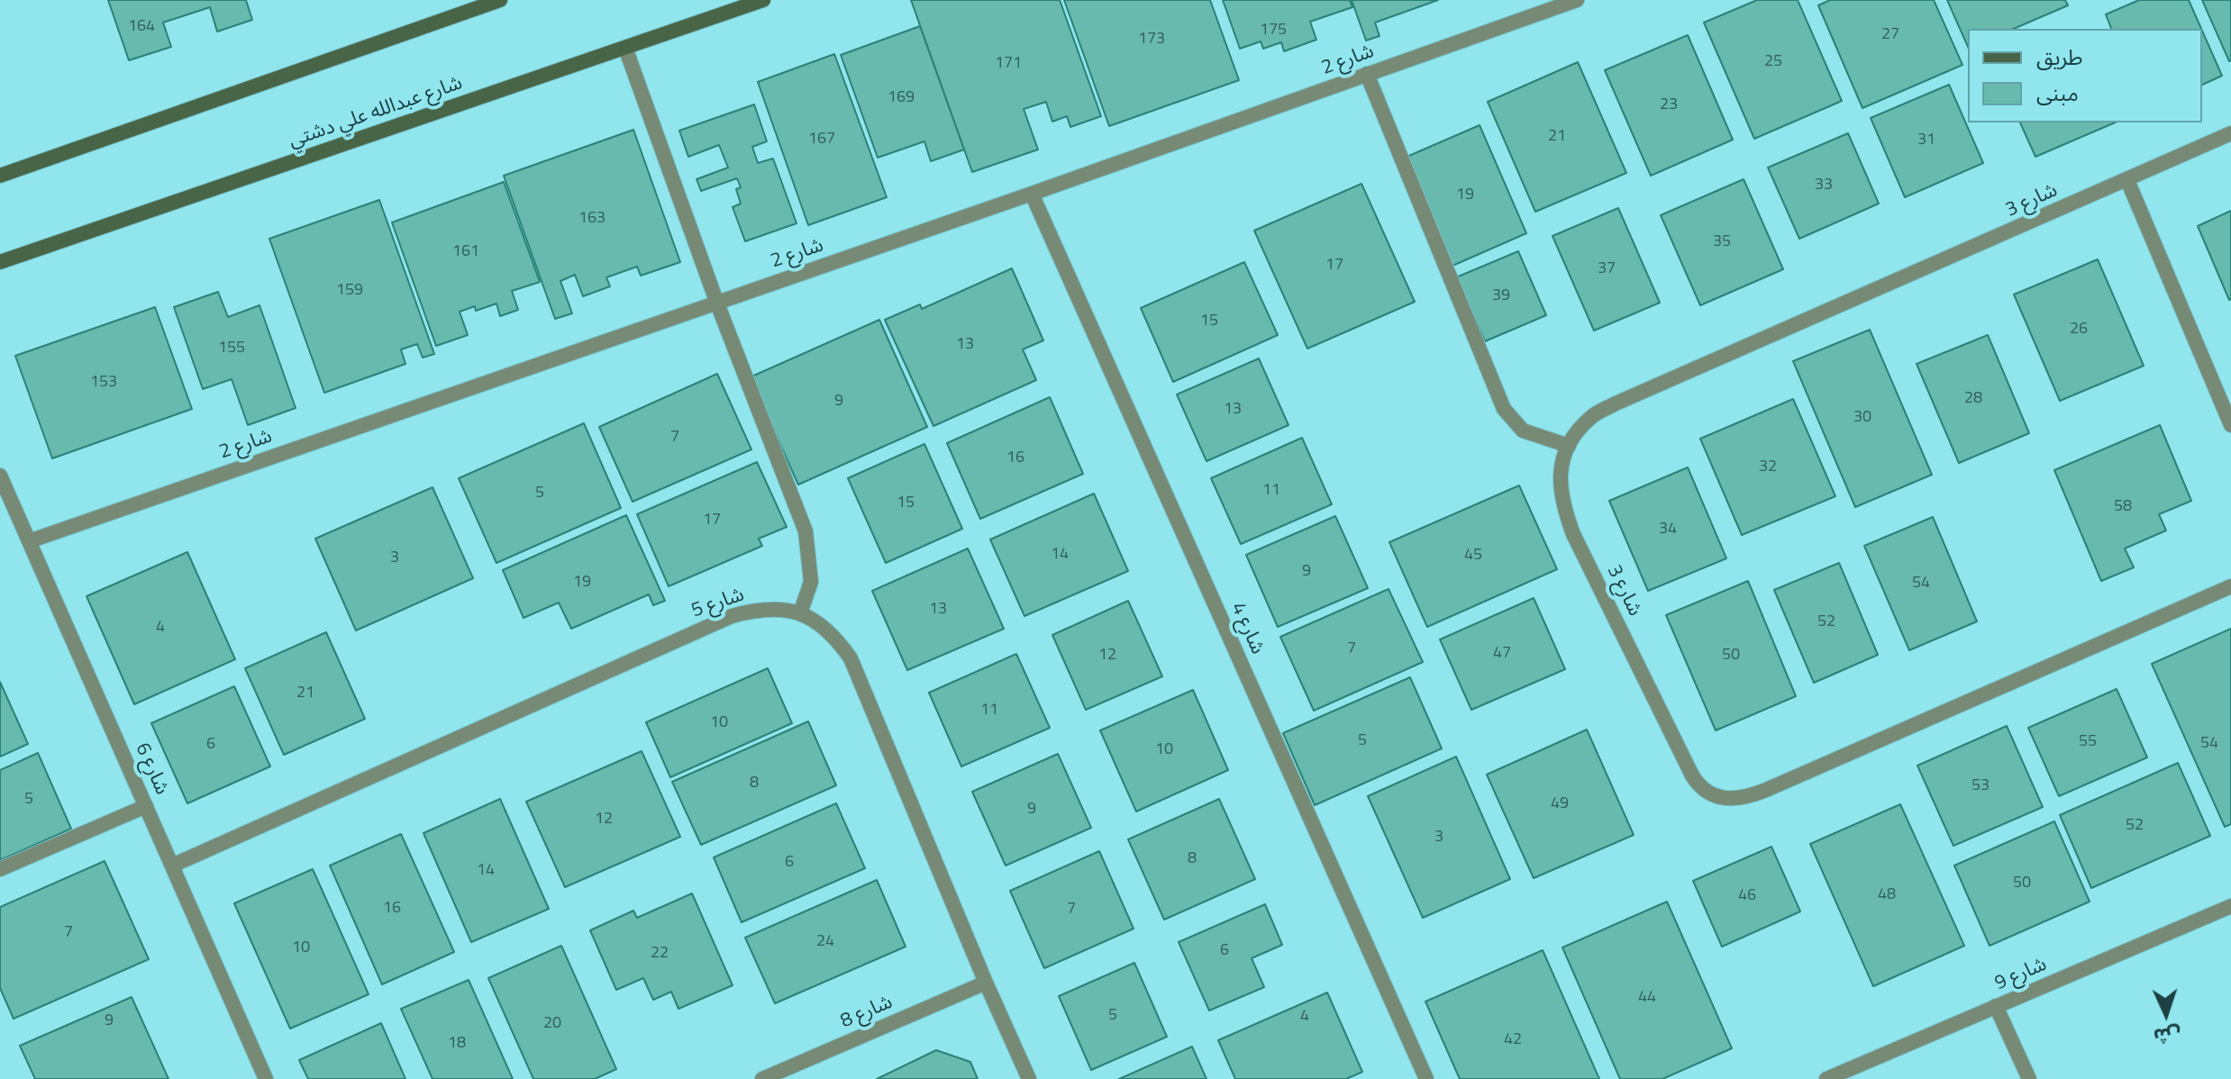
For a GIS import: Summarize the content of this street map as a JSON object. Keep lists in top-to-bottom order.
{
  "streets": {
    "main road": ["شارع عبدالله علي دشتي"],
    "street": [
      "شارع 2",
      "شارع 3",
      "شارع 5",
      "شارع 4",
      "شارع 6",
      "شارع 9",
      "شارع 8"
    ]
  },
  "crossings": [
    ["شارع 2", "شارع 4"],
    ["شارع 2", "شارع 6"],
    ["شارع 5", "شارع 6"],
    ["شارع 5", "شارع 8"]
  ],
  "house_numbers": [
    "164",
    "175",
    "27",
    "173",
    "25",
    "171",
    "169",
    "23",
    "21",
    "167",
    "31",
    "33",
    "19",
    "163",
    "35",
    "161",
    "17",
    "37",
    "159",
    "39",
    "15",
    "26",
    "13",
    "155",
    "153",
    "28",
    "9",
    "13",
    "30",
    "7",
    "16",
    "32",
    "11",
    "5",
    "15",
    "58",
    "17",
    "34",
    "14",
    "45",
    "3",
    "9",
    "19",
    "54",
    "13",
    "52",
    "4",
    "7",
    "47",
    "12",
    "50",
    "21",
    "11",
    "10",
    "5",
    "55",
    "54",
    "6",
    "10",
    "8",
    "53",
    "5",
    "49",
    "9",
    "12",
    "52",
    "3",
    "8",
    "6",
    "14",
    "50",
    "48",
    "46",
    "16",
    "7",
    "7",
    "24",
    "10",
    "6",
    "22",
    "44",
    "5",
    "4",
    "9",
    "20",
    "42",
    "18"
  ],
  "legend": ["طريق", "مبنى"],
  "north": "bottom"
}
